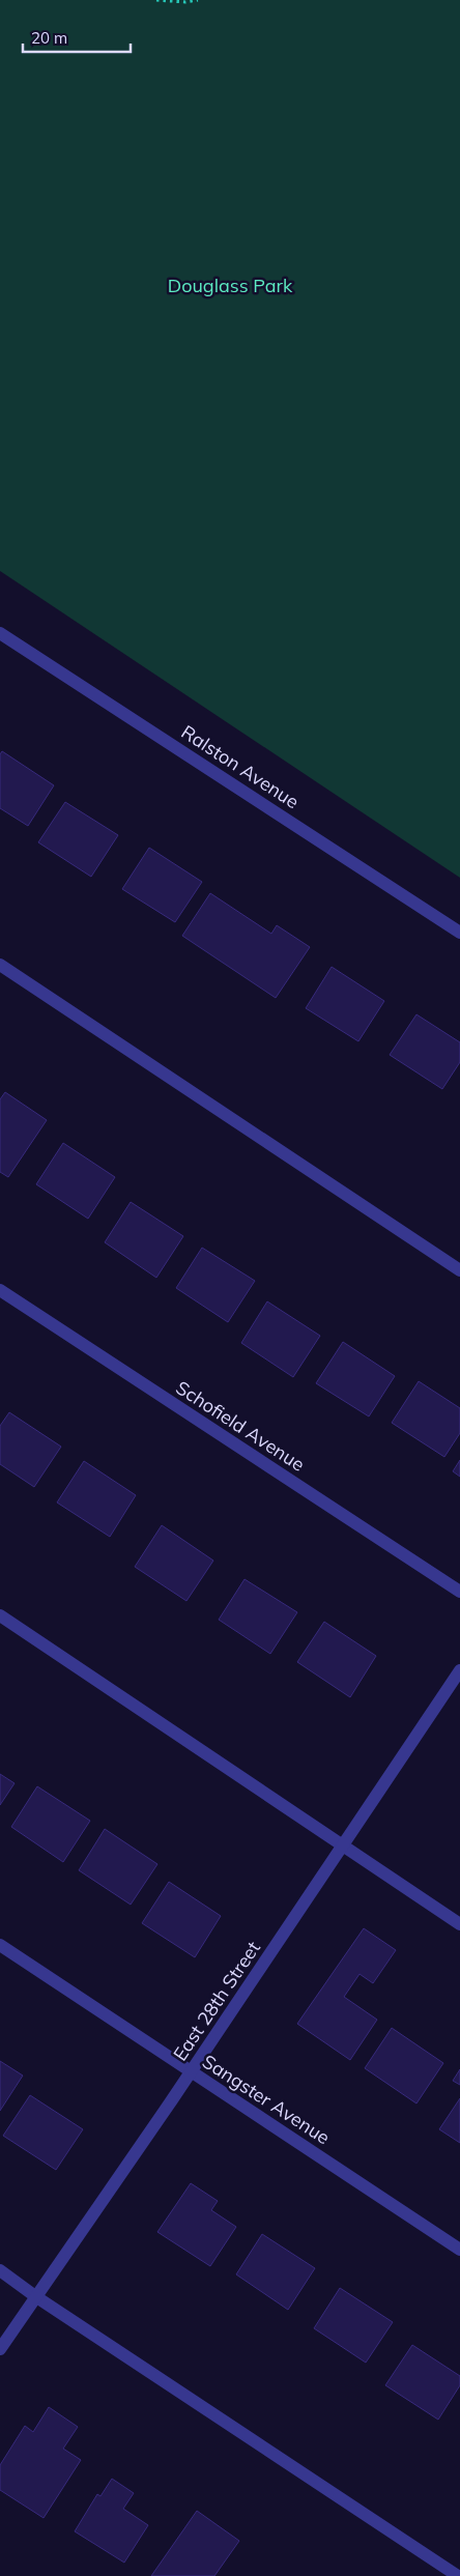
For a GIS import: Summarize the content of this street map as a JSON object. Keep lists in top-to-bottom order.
{
  "streets": {
    "street": [
      "Ralston Avenue",
      "Schofield Avenue",
      "East 28th Street",
      "Sangster Avenue"
    ]
  },
  "crossings": [
    ["East 28th Street", "Sangster Avenue"]
  ],
  "parks": ["Douglass Park"],
  "scale_bar": "20 m"
}
